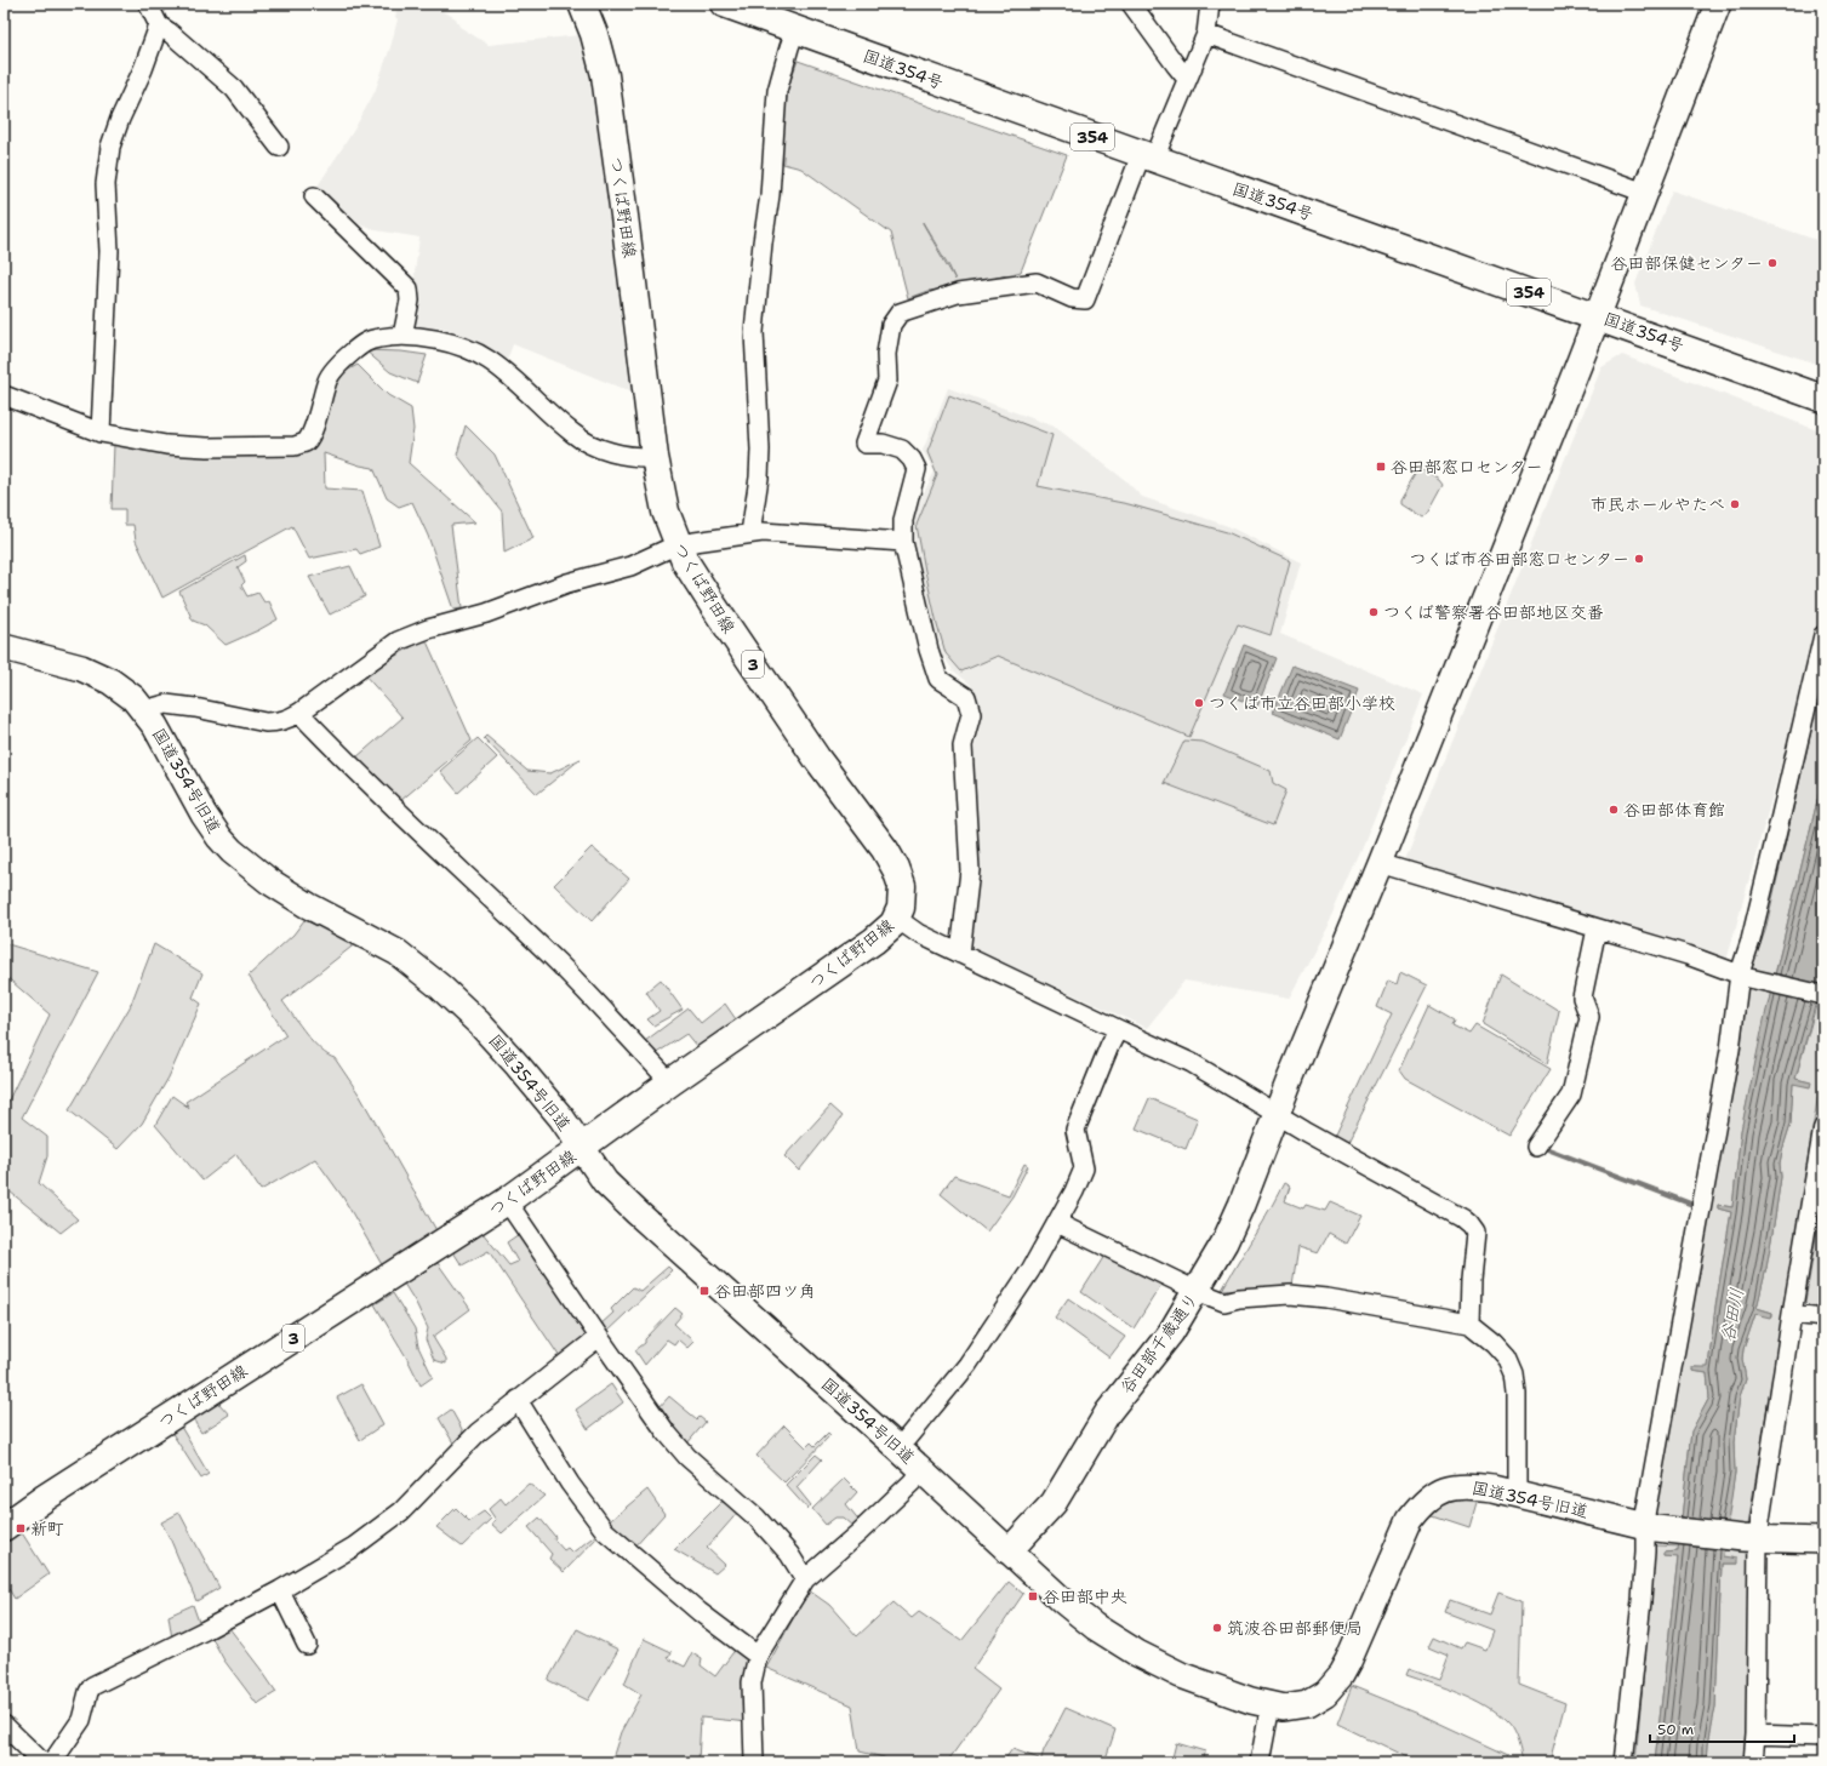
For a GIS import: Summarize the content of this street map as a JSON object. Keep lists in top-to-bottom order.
{
  "streets": {
    "main road": [
      "国道354号",
      "354",
      "つくば野田線",
      "3"
    ],
    "street": ["国道354号旧道", "谷田部千歳通り"]
  },
  "crossings": [
    ["国道354号", "谷田部千歳通り"],
    ["つくば野田線", "国道354号旧道"],
    ["国道354号旧道", "谷田部千歳通り"]
  ],
  "water": ["谷田川"],
  "places": {
    "other": [
      "谷田部保健センター",
      "市民ホールやたべ",
      "つくば市谷田部窓口センター",
      "つくば警察署谷田部地区交番",
      "つくば市立谷田部小学校",
      "谷田部体育館",
      "筑波谷田部郵便局"
    ],
    "transit": [
      "谷田部窓口センター",
      "谷田部四ツ角",
      "新町",
      "谷田部中央"
    ]
  },
  "scale_bar": "50 m"
}
